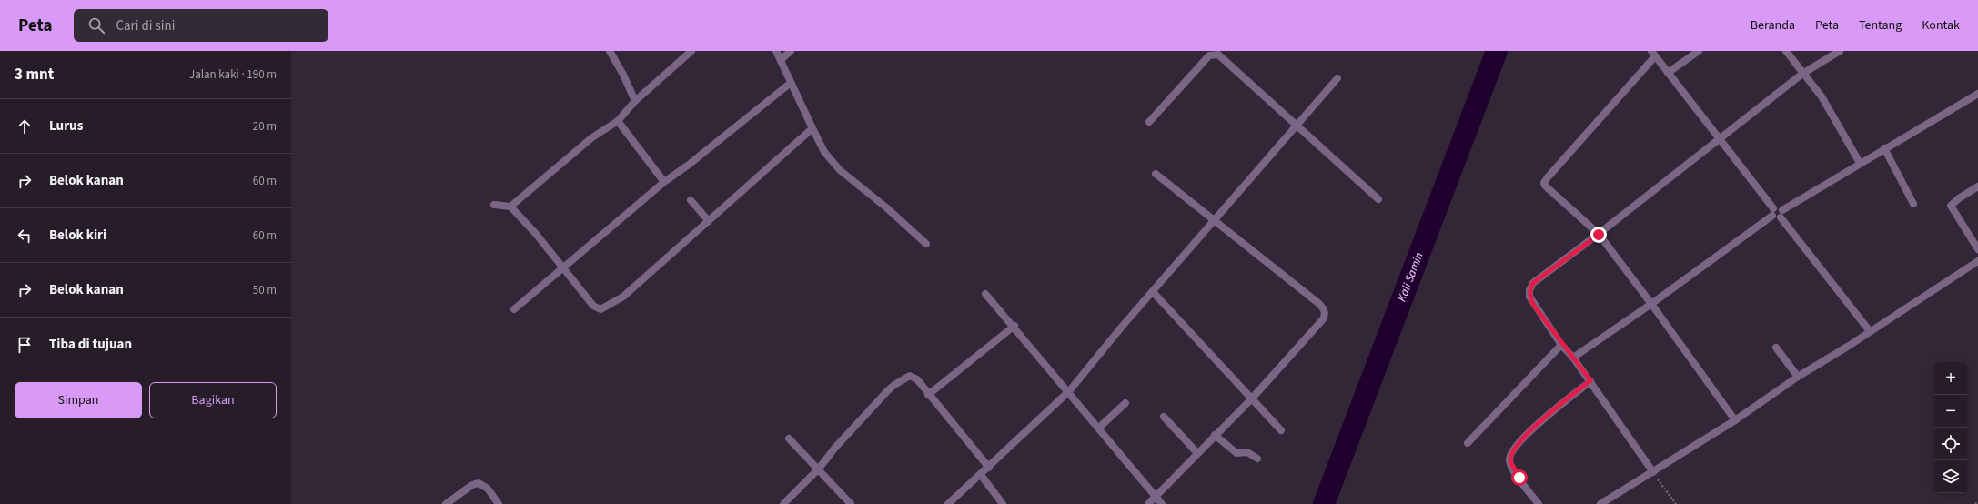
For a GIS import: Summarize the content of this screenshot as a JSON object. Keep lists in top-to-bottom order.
{
  "water": ["Kali Samin"],
  "page": {
    "header": "Peta",
    "search": "Cari di sini",
    "nav": [
      "Beranda",
      "Peta",
      "Tentang",
      "Kontak"
    ],
    "heading": ["3 mnt", "Jalan kaki · 190 m"],
    "list": [
      ["Lurus", "20 m"],
      ["Belok kanan", "60 m"],
      ["Belok kiri", "60 m"],
      ["Belok kanan", "50 m"],
      "Tiba di tujuan"
    ],
    "map_buttons": ["+", "−"],
    "buttons": ["Simpan", "Bagikan"]
  }
}
